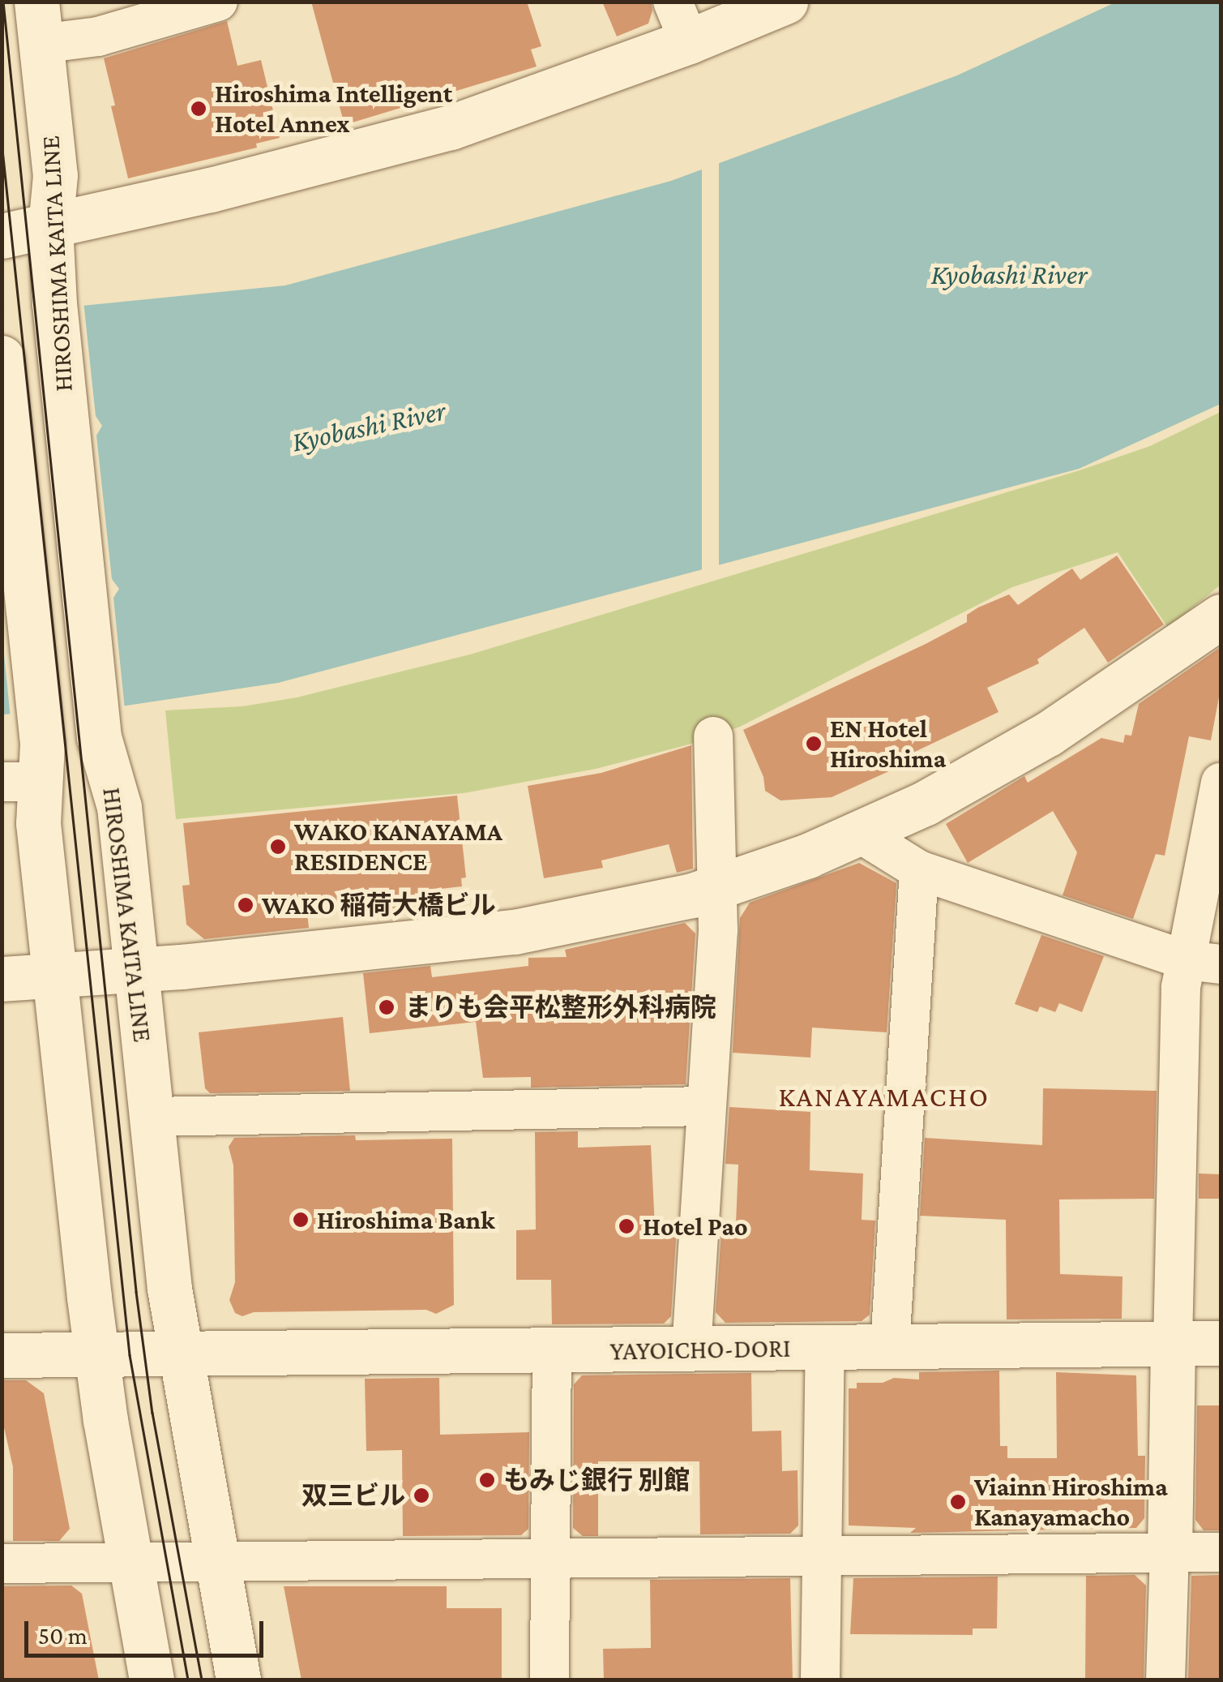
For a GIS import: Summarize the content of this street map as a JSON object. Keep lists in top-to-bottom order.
{
  "streets": {
    "street": ["HIROSHIMA KAITA LINE", "YAYOICHO-DORI"]
  },
  "crossings": [
    ["HIROSHIMA KAITA LINE", "YAYOICHO-DORI"]
  ],
  "districts": ["KANAYAMACHO"],
  "water": ["Kyobashi River"],
  "places": [
    "Hiroshima Intelligent Hotel Annex",
    "EN Hotel Hiroshima",
    "WAKO KANAYAMA RESIDENCE",
    "WAKO 稲荷大橋ビル",
    "まりも会平松整形外科病院",
    "Hiroshima Bank",
    "Hotel Pao",
    "もみじ銀行 別館",
    "双三ビル",
    "Viainn Hiroshima Kanayamacho"
  ],
  "scale_bar": "50 m"
}
